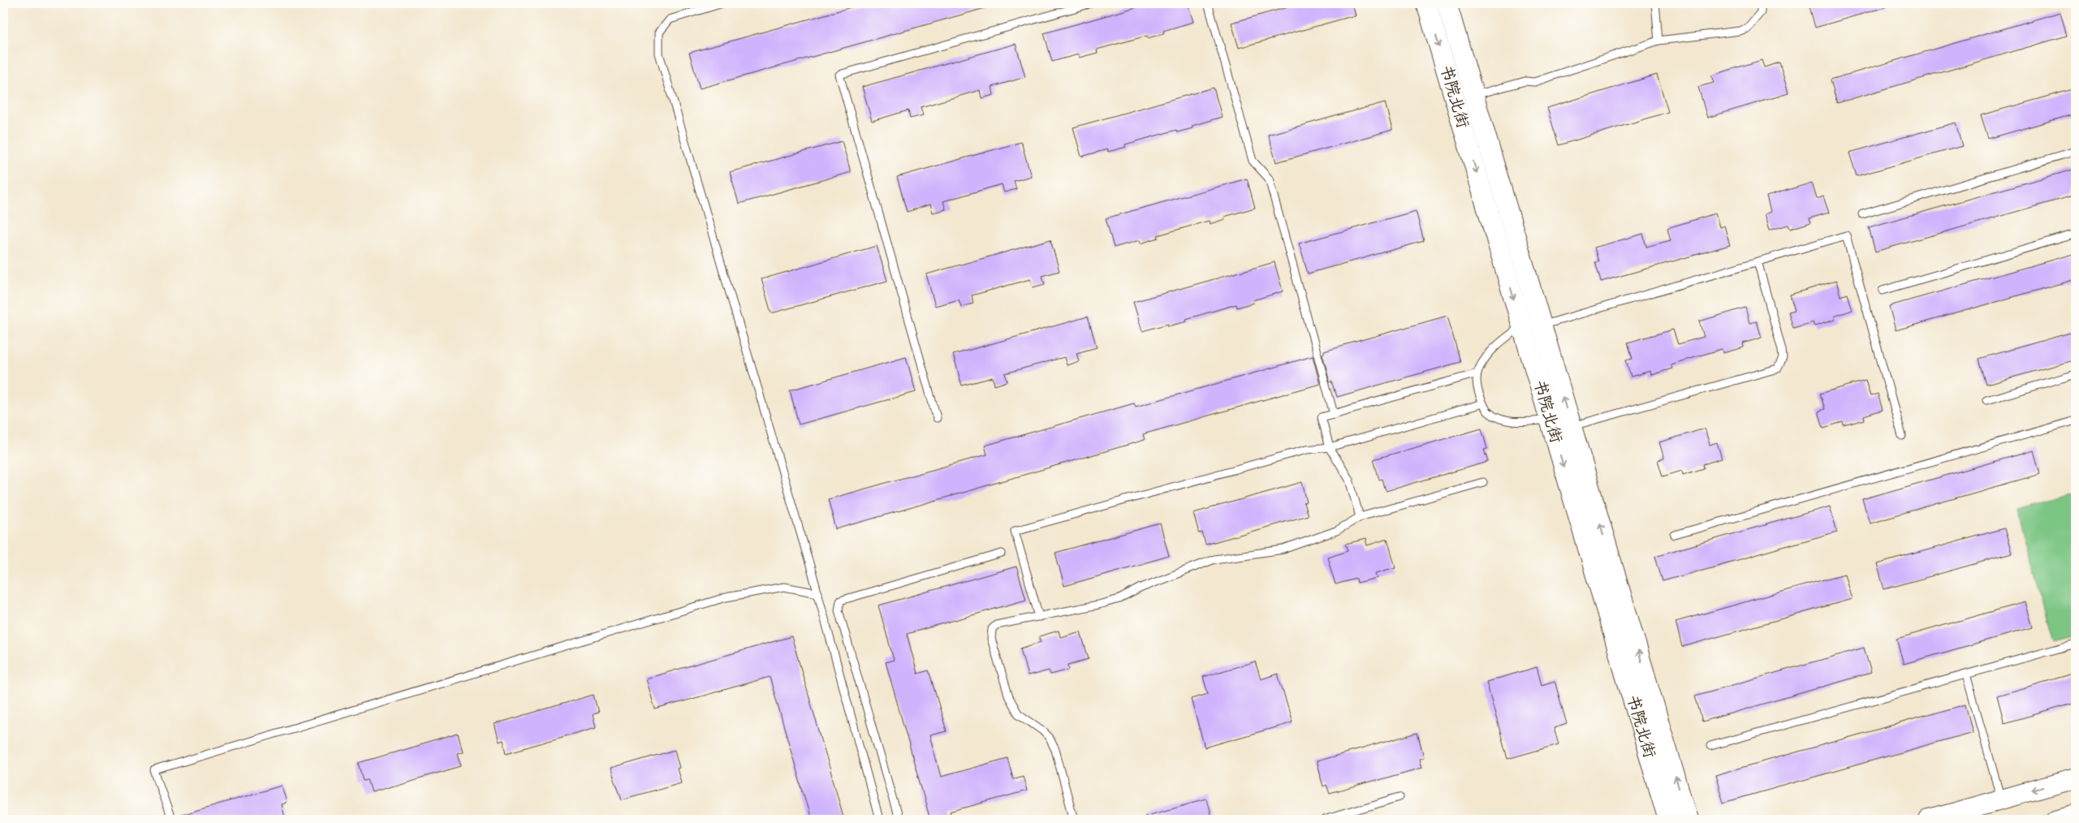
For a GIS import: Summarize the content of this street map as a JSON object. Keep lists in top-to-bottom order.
{
  "streets": {
    "street": ["书院北街"]
  }
}
